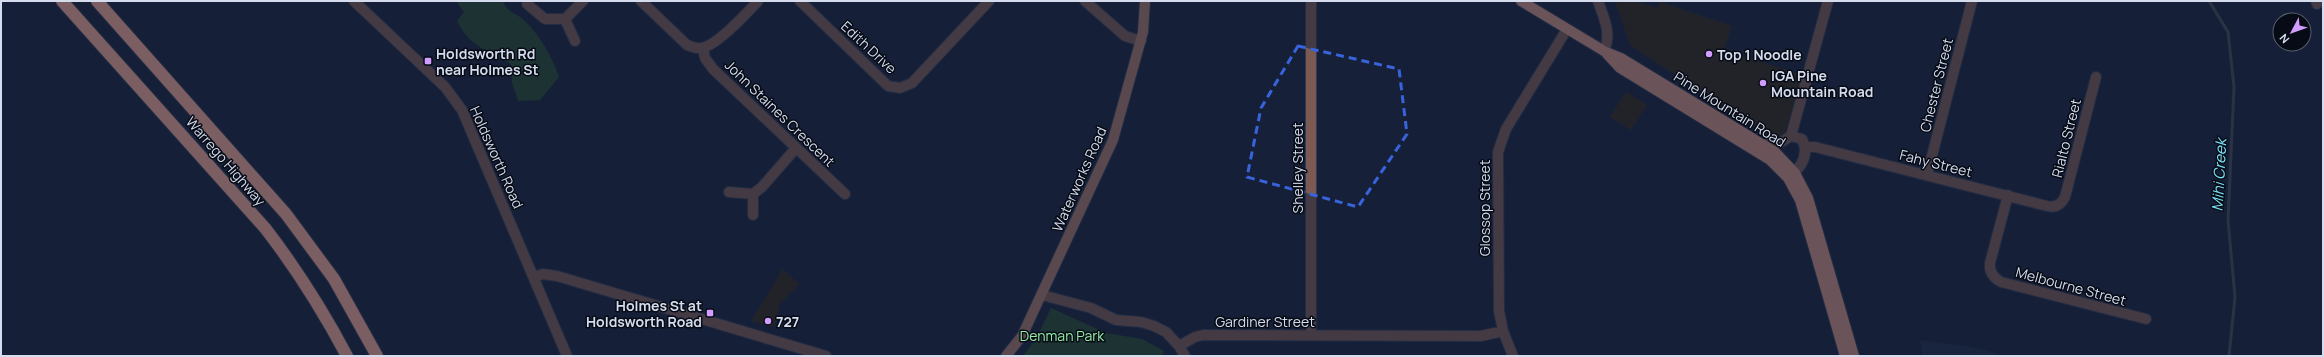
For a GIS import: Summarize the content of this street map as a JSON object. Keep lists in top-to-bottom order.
{
  "streets": {
    "highway": ["Warrego Highway"],
    "main road": ["Pine Mountain Road", "Waterworks Road"],
    "street": [
      "Edith Drive",
      "Chester Street",
      "John Staines Crescent",
      "Rialto Street",
      "Holdsworth Road",
      "Fahy Street",
      "Shelley Street",
      "Glossop Street",
      "Melbourne Street",
      "Gardiner Street"
    ]
  },
  "crossings": [
    ["Chester Street", "Fahy Street"],
    ["Pine Mountain Road", "Glossop Street"],
    ["Rialto Street", "Fahy Street"],
    ["Fahy Street", "Melbourne Street"],
    ["Shelley Street", "Gardiner Street"],
    ["Glossop Street", "Gardiner Street"]
  ],
  "water": ["Mihi Creek"],
  "parks": ["Denman Park"],
  "places": {
    "other": ["Top 1 Noodle", "IGA Pine Mountain Road", "727"],
    "transit": ["Holdsworth Rd near Holmes St", "Holmes St at Holdsworth Road"]
  },
  "north": "bottom left"
}
